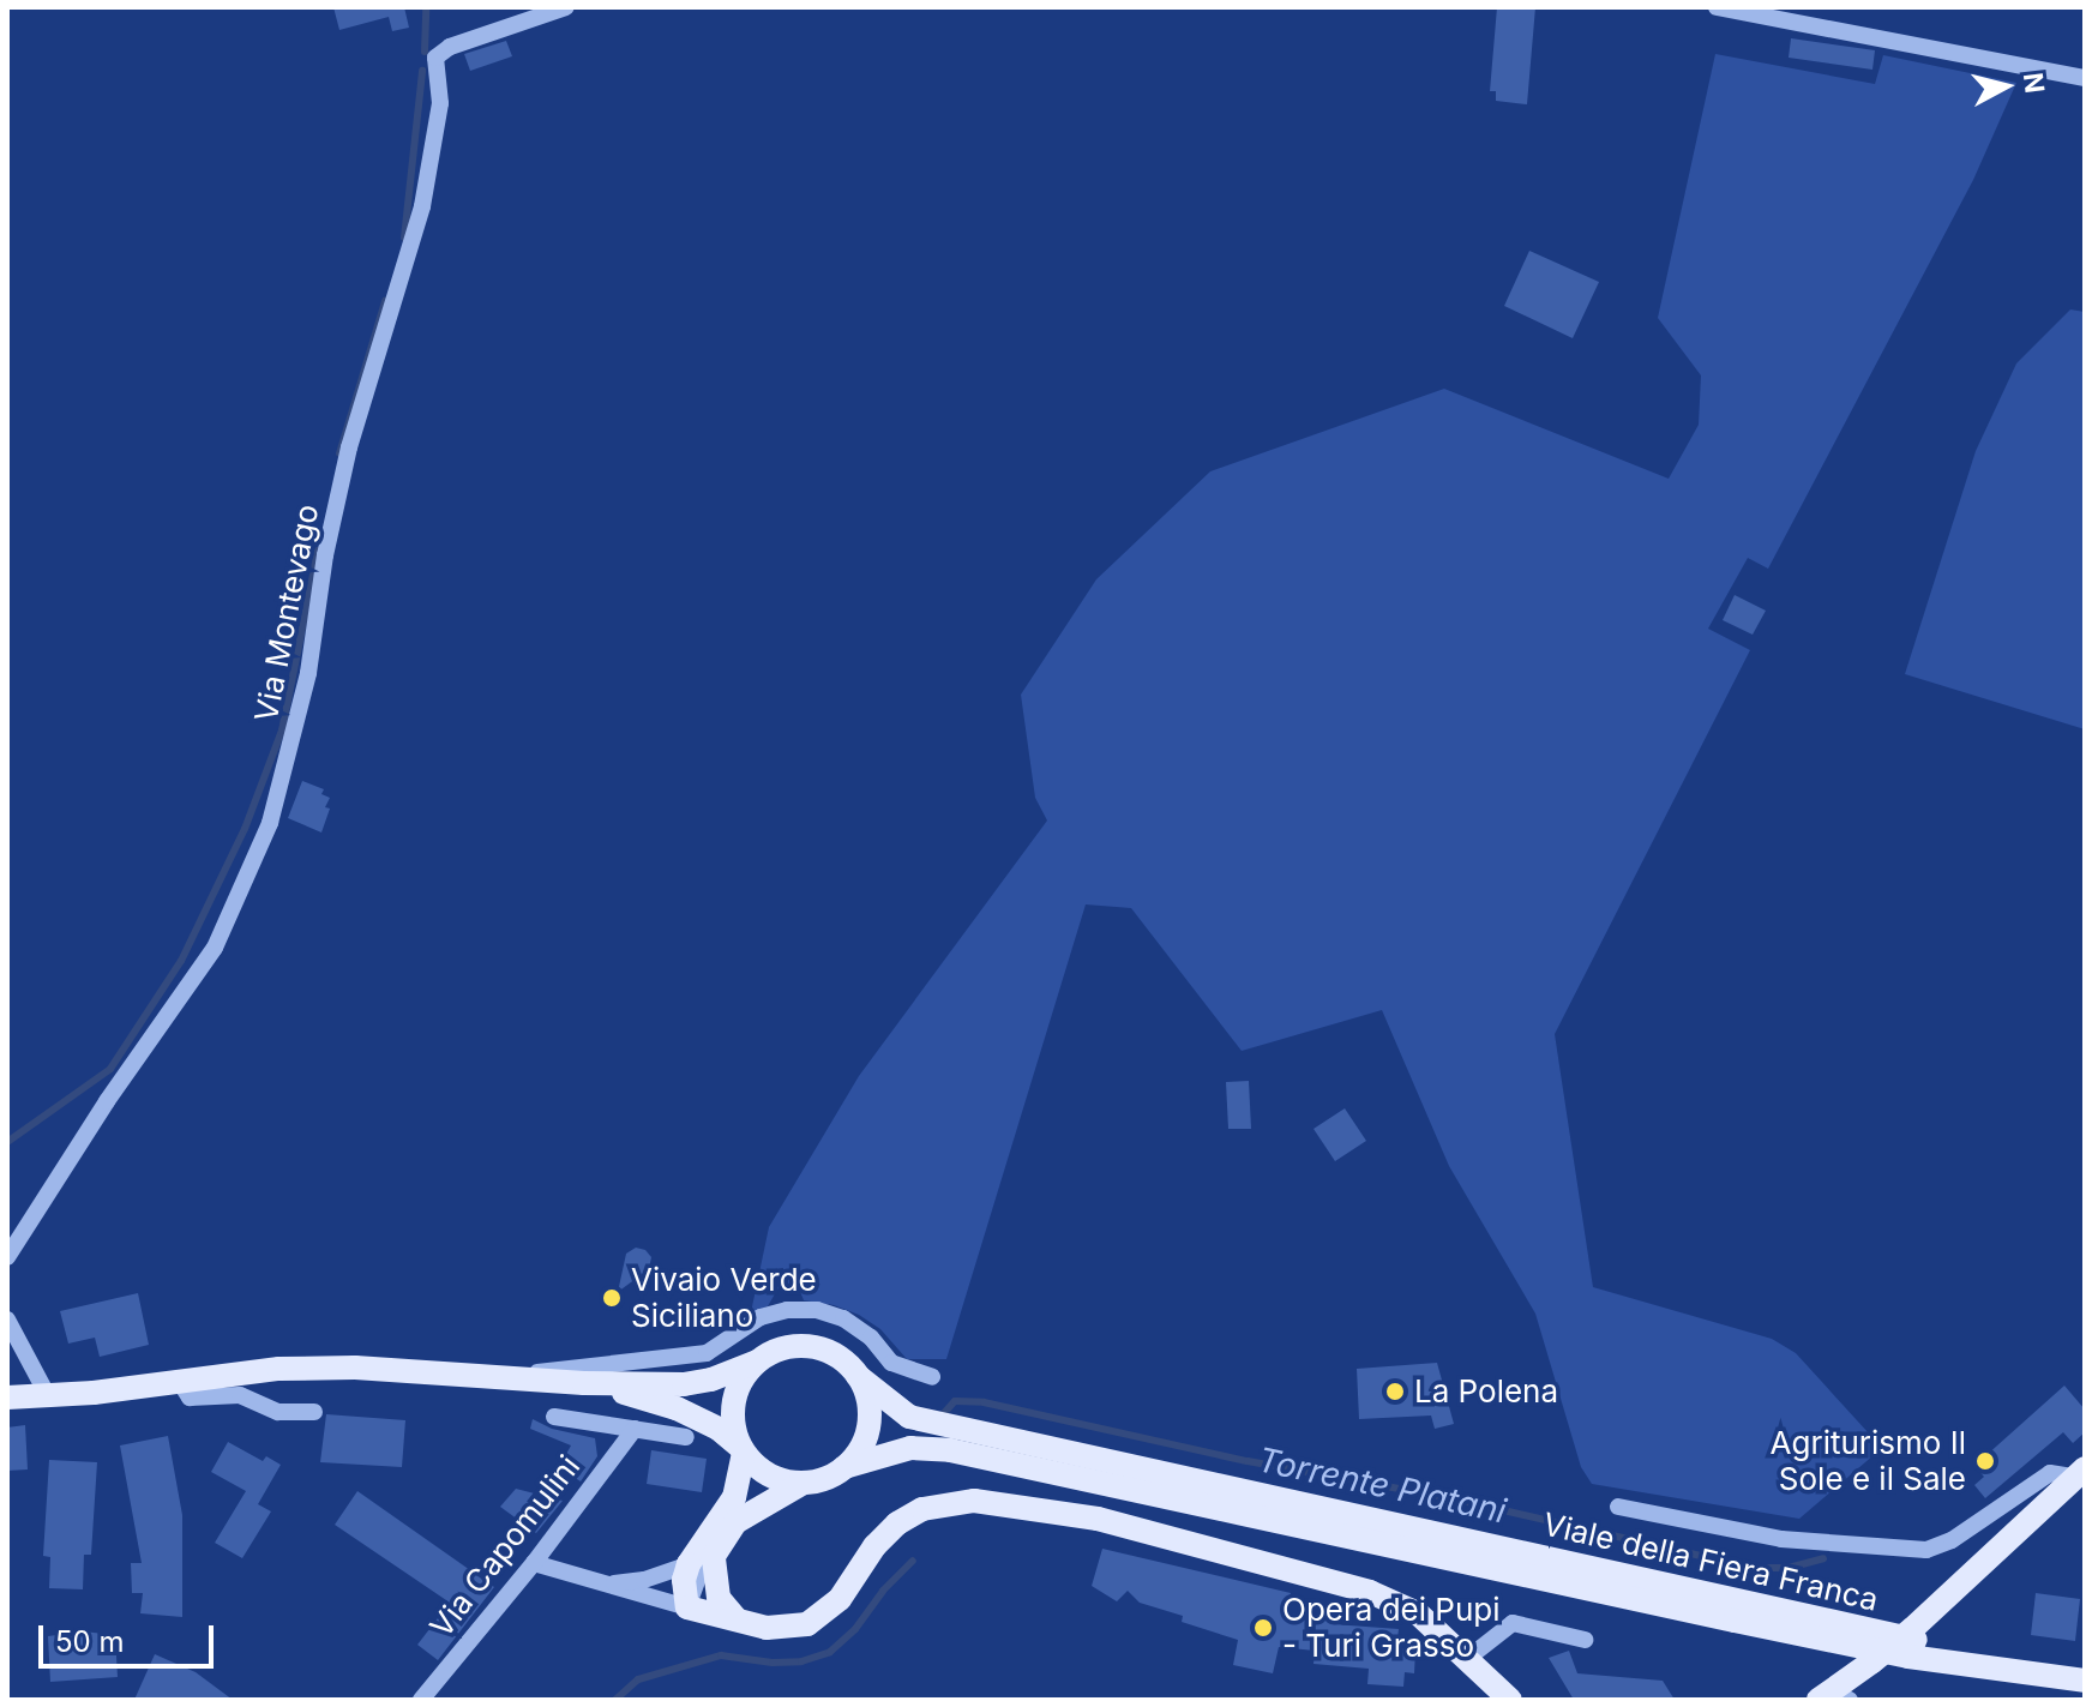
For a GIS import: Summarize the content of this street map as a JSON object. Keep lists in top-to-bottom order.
{
  "streets": {
    "main road": ["Viale della Fiera Franca"],
    "street": ["Via Montevago", "Via Capomulini"]
  },
  "water": ["Torrente Platani"],
  "places": [
    "Vivaio Verde Siciliano",
    "La Polena",
    "Agriturismo Il Sole e il Sale",
    "Opera dei Pupi - Turi Grasso"
  ],
  "scale_bar": "50 m",
  "north": "right"
}
